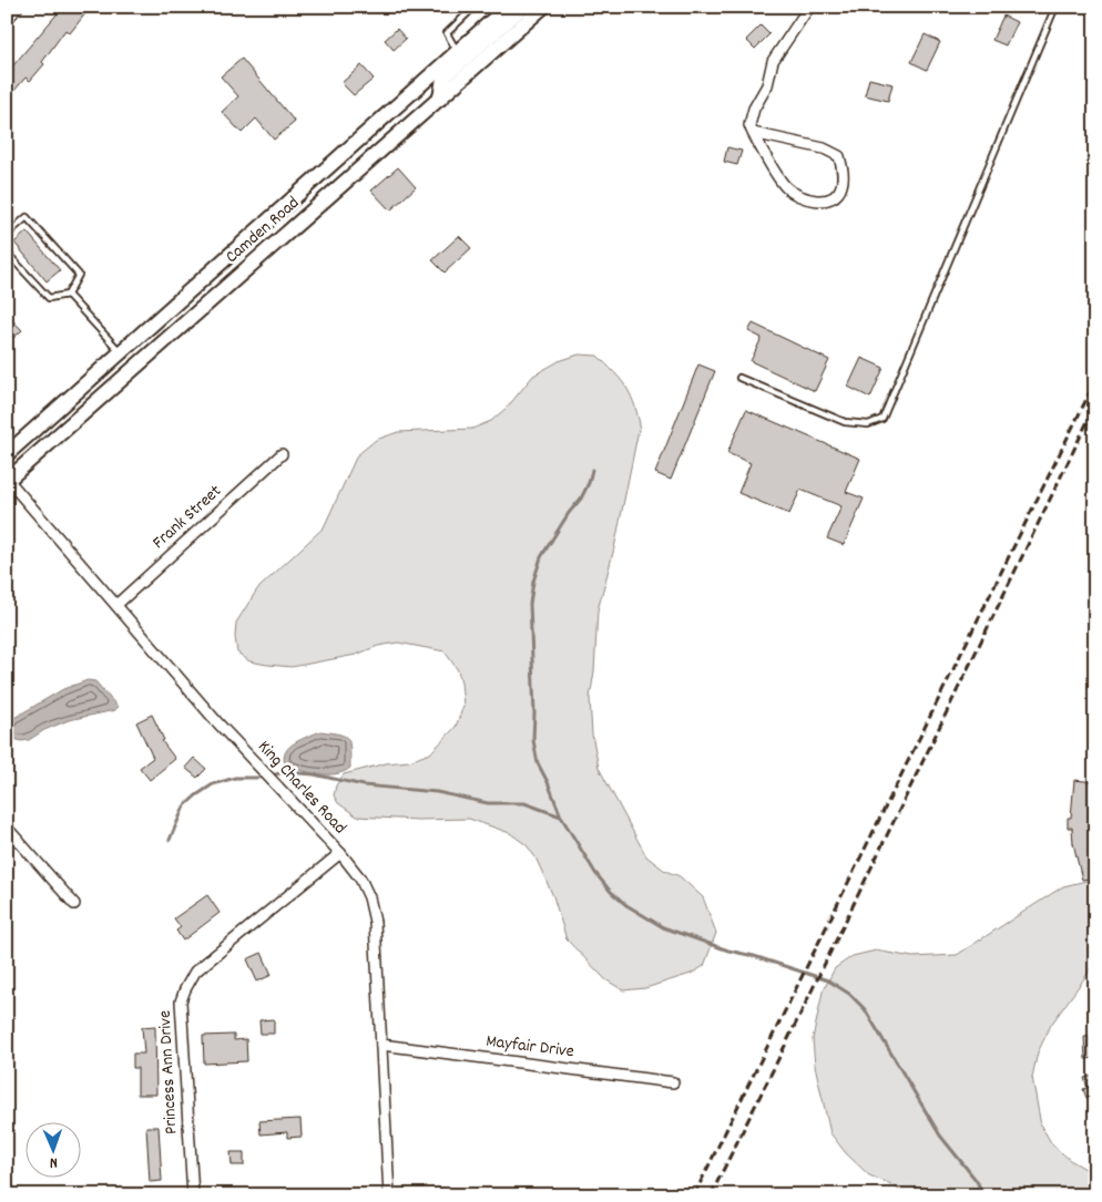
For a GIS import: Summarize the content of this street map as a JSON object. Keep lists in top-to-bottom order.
{
  "streets": {
    "main road": ["Camden Road"],
    "street": [
      "Frank Street",
      "King Charles Road",
      "Mayfair Drive",
      "Princess Ann Drive"
    ]
  },
  "crossings": [
    ["Camden Road", "King Charles Road"],
    ["Frank Street", "King Charles Road"],
    ["King Charles Road", "Mayfair Drive"],
    ["King Charles Road", "Princess Ann Drive"]
  ],
  "north": "bottom"
}
